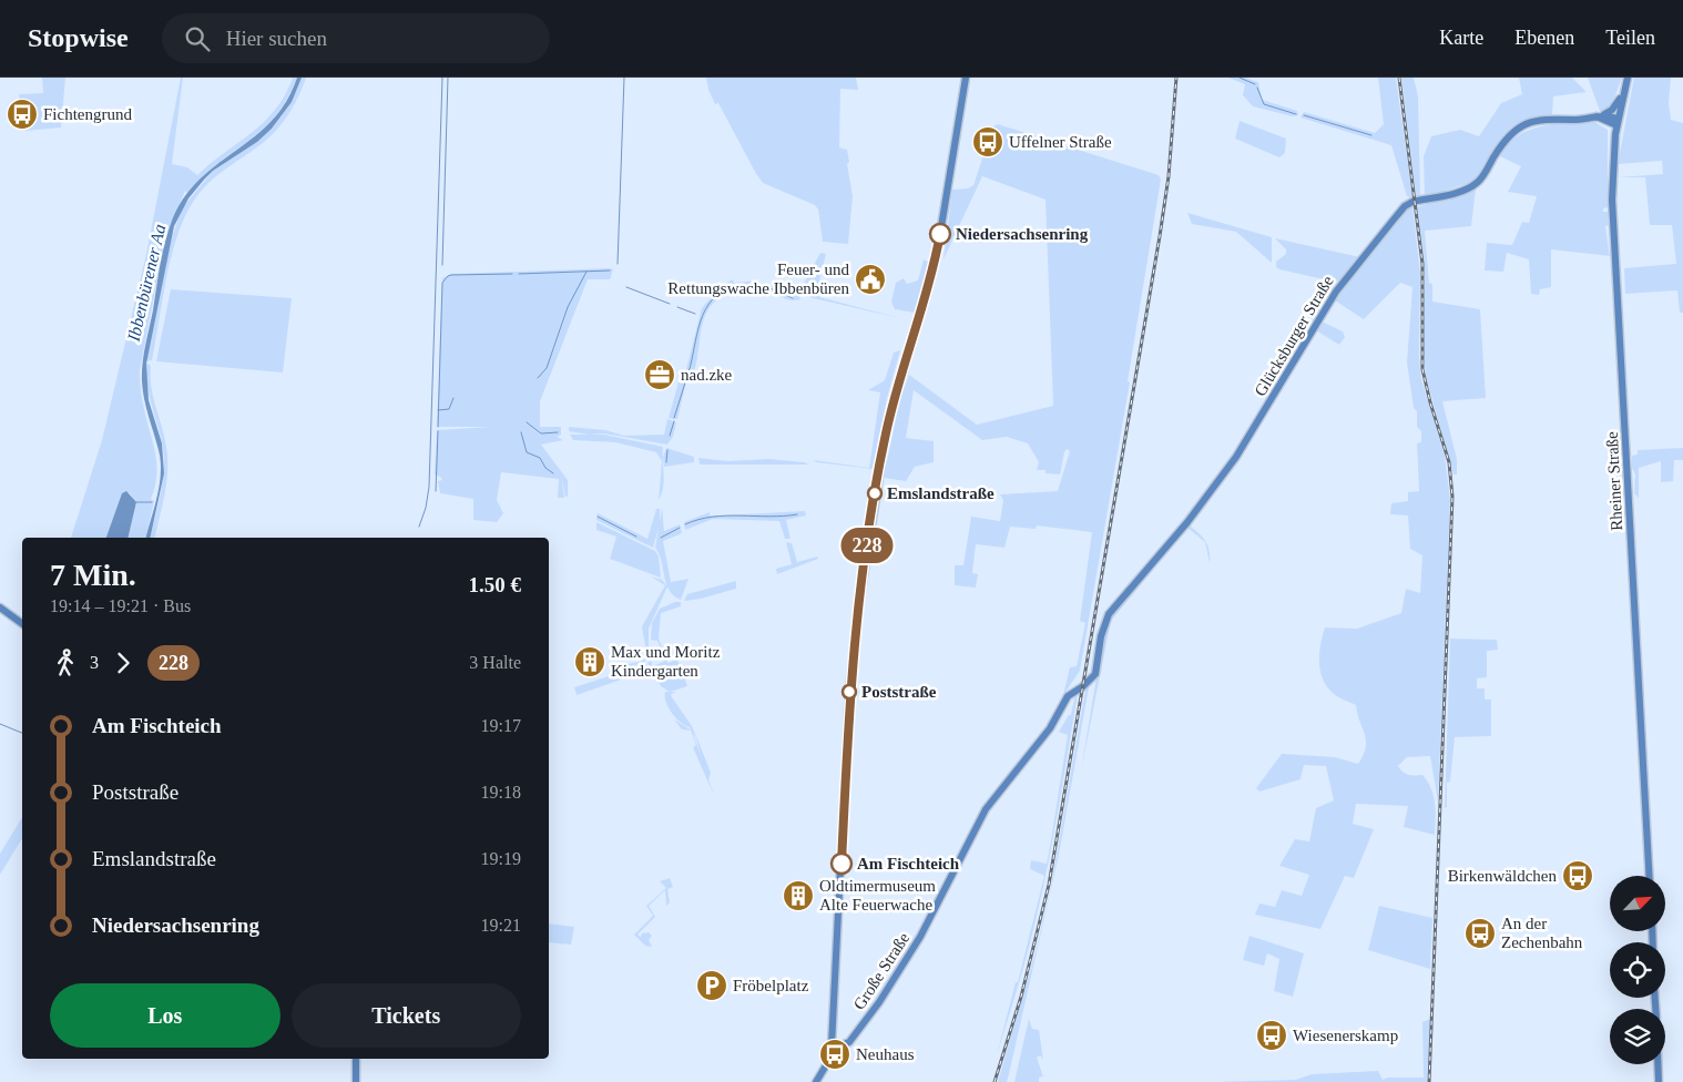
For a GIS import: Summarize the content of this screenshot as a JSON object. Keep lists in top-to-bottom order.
{
  "streets": {
    "main road": ["Glücksburger Straße", "Rheiner Straße", "Große Straße"]
  },
  "crossings": [
    ["Glücksburger Straße", "Rheiner Straße"],
    ["Glücksburger Straße", "Große Straße"]
  ],
  "water": ["Ibbenbürener Aa"],
  "places": {
    "bus stop": [
      "Fichtengrund",
      "Uffelner Straße",
      "Birkenwäldchen",
      "An der Zechenbahn",
      "Wiesenerskamp",
      "Neuhaus"
    ],
    "other": [
      "Niedersachsenring",
      "Emslandstraße",
      "Poststraße",
      "Am Fischteich"
    ],
    "public building": ["Feuer- und Rettungswache Ibbenbüren"],
    "office": ["nad.zke"],
    "building": ["Max und Moritz Kindergarten", "Oldtimermuseum Alte Feuerwache"],
    "parking": ["Fröbelplatz"]
  },
  "lines": ["bus line 228"],
  "north": "top right",
  "page": {
    "header": "Stopwise",
    "search": "Hier suchen",
    "nav": ["Karte", "Ebenen", "Teilen"],
    "on_map": "228",
    "heading": ["7 Min.", "19:14 – 19:21 · Bus", "1.50 €"],
    "legs": ["3", "228", "3 Halte"],
    "list": [
      {
        "name": "Am Fischteich",
        "value": "19:17"
      },
      {
        "name": "Poststraße",
        "value": "19:18"
      },
      {
        "name": "Emslandstraße",
        "value": "19:19"
      },
      {
        "name": "Niedersachsenring",
        "value": "19:21"
      }
    ],
    "buttons": ["Los", "Tickets"]
  }
}
